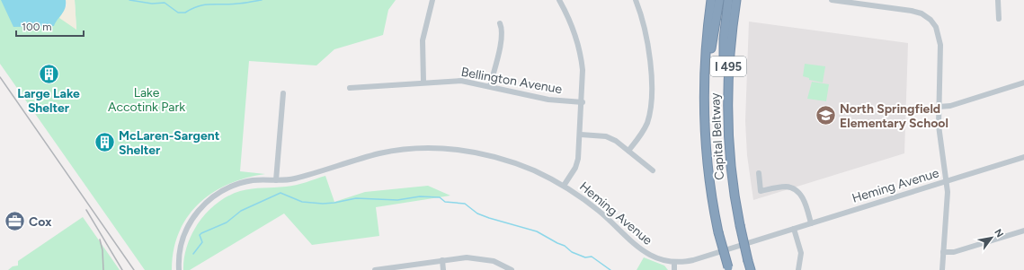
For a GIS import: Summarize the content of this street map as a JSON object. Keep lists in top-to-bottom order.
{
  "streets": {
    "highway": ["I 495", "Capital Beltway"],
    "street": ["Bellington Avenue", "Heming Avenue"]
  },
  "crossings": [
    ["I 495", "Capital Beltway"]
  ],
  "parks": ["Lake Accotink Park"],
  "places": {
    "building": ["Large Lake Shelter", "McLaren-Sargent Shelter"],
    "school or university": ["North Springfield Elementary School"],
    "office": ["Cox"]
  },
  "scale_bar": "100 m",
  "north": "top right"
}
